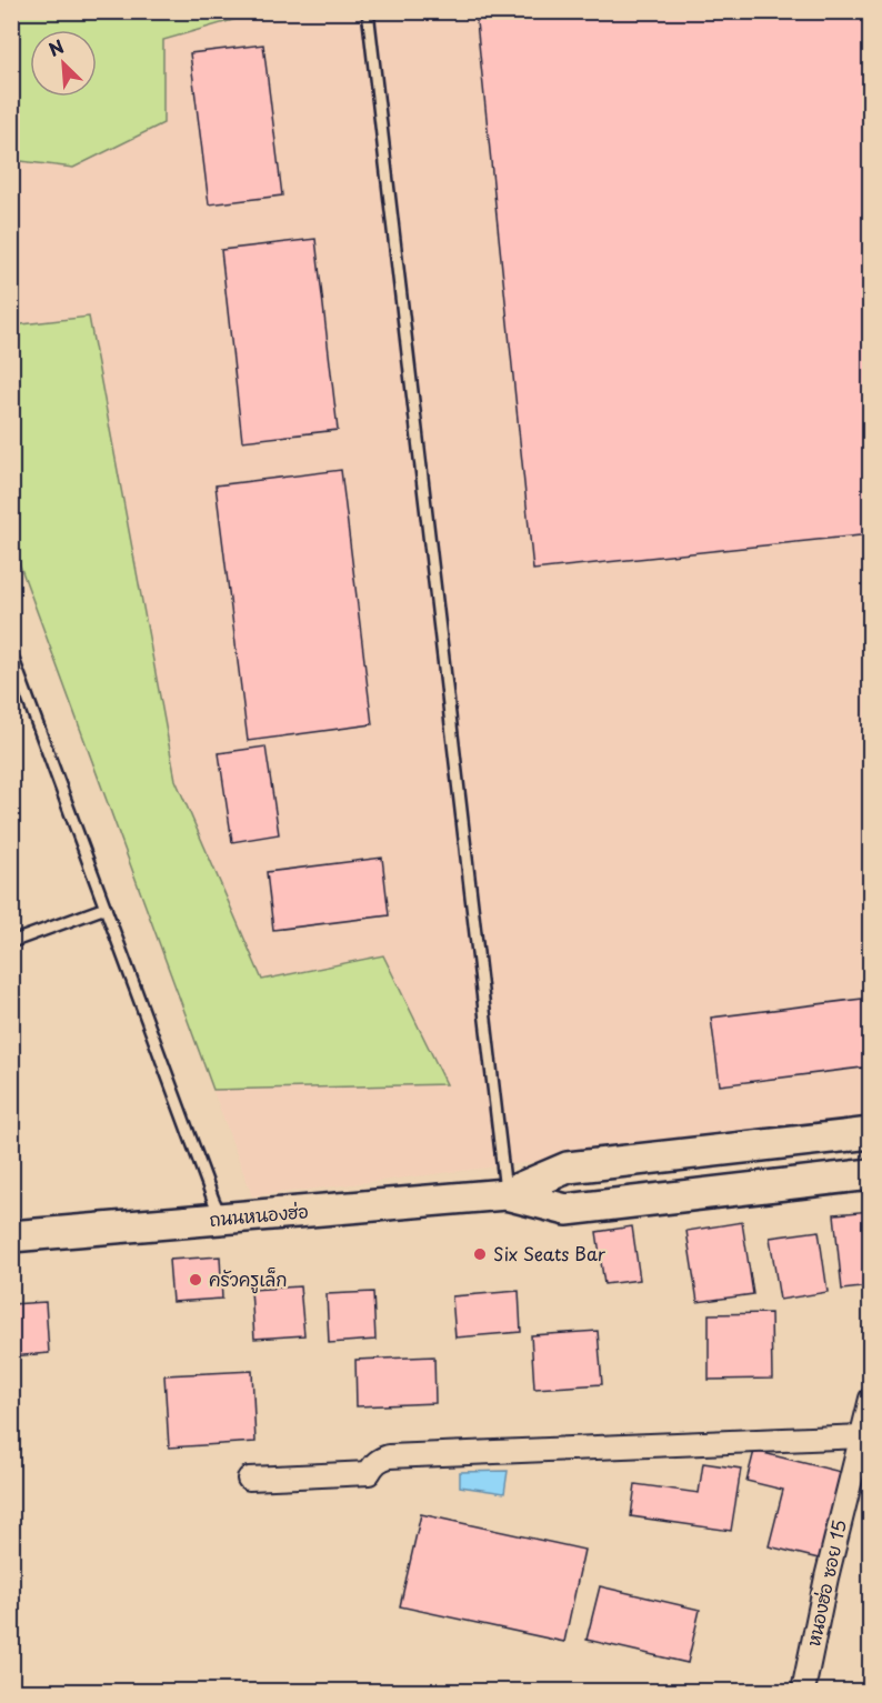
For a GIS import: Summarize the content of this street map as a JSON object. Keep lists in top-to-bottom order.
{
  "streets": {
    "street": ["ถนนหนองฮ่อ", "หนองฮ่อ ซอย 15"]
  },
  "places": ["Six Seats Bar", "ครัวครูเล็ก"],
  "north": "top left"
}
